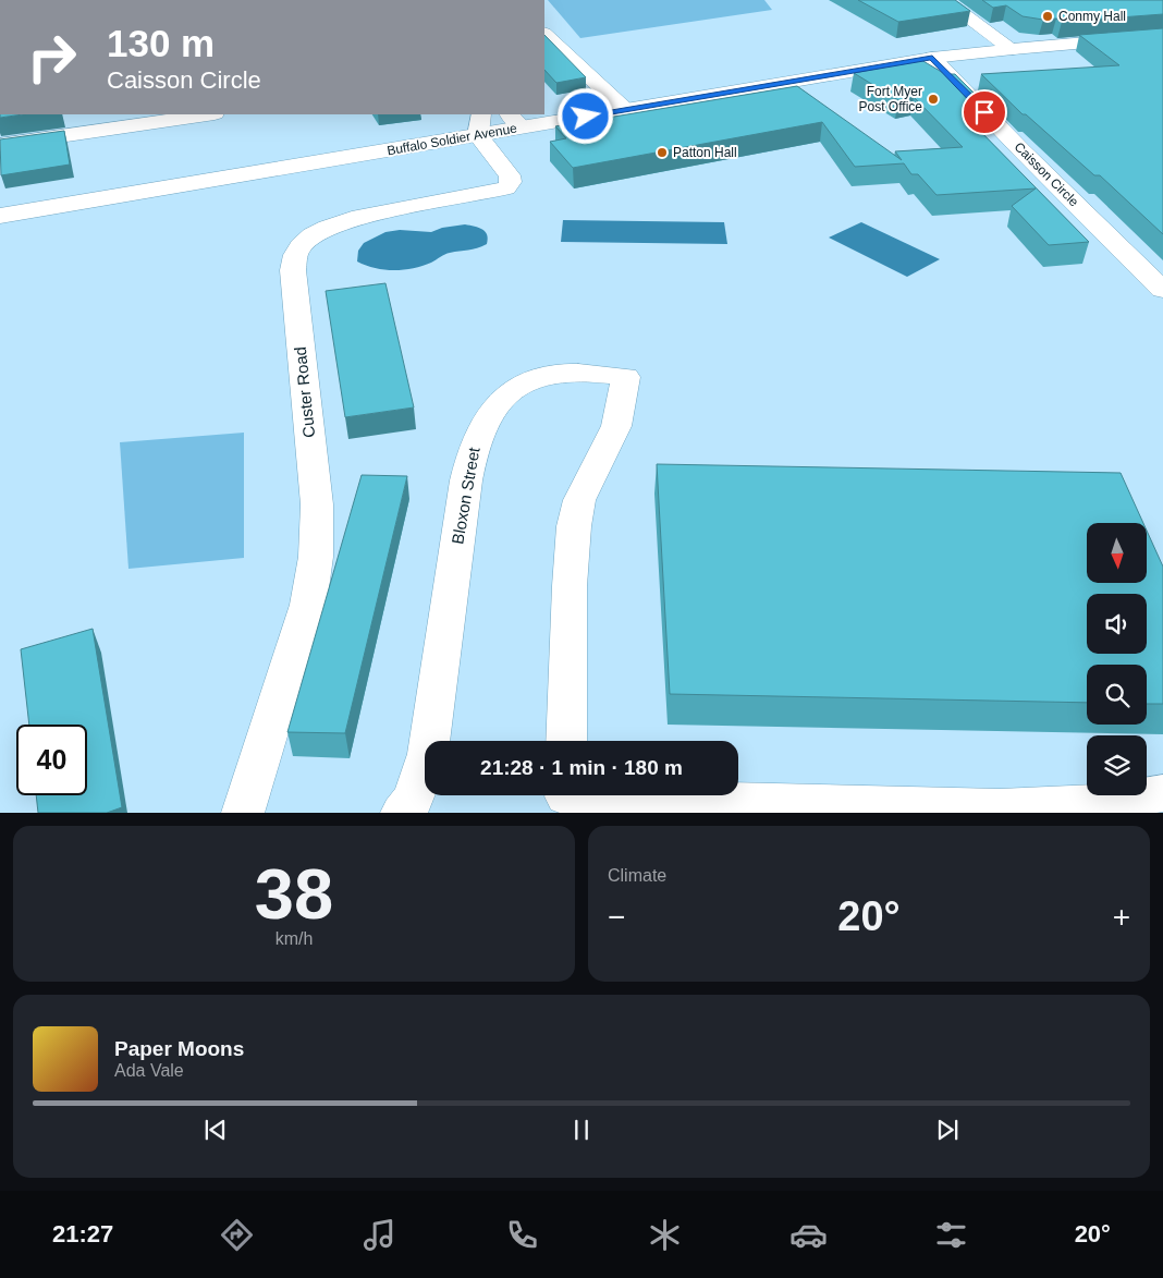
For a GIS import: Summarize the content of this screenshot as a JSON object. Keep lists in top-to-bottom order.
{
  "streets": {
    "street": [
      "Buffalo Soldier Avenue",
      "Caisson Circle",
      "Custer Road",
      "Bloxon Street"
    ]
  },
  "crossings": [
    ["Buffalo Soldier Avenue", "Caisson Circle"],
    ["Buffalo Soldier Avenue", "Custer Road"]
  ],
  "places": ["Conmy Hall", "Fort Myer Post Office", "Patton Hall"],
  "north": "bottom",
  "page": {
    "turn": ["130 m", "Caisson Circle"],
    "limit": "40",
    "trip": "21:28 · 1 min · 180 m",
    "tile": [
      ["38", "km/h"],
      "Climate"
    ],
    "heat": ["−", "20°", "+"],
    "song": ["Paper Moons", "Ada Vale"],
    "tabs": ["21:27", "20°"]
  }
}
